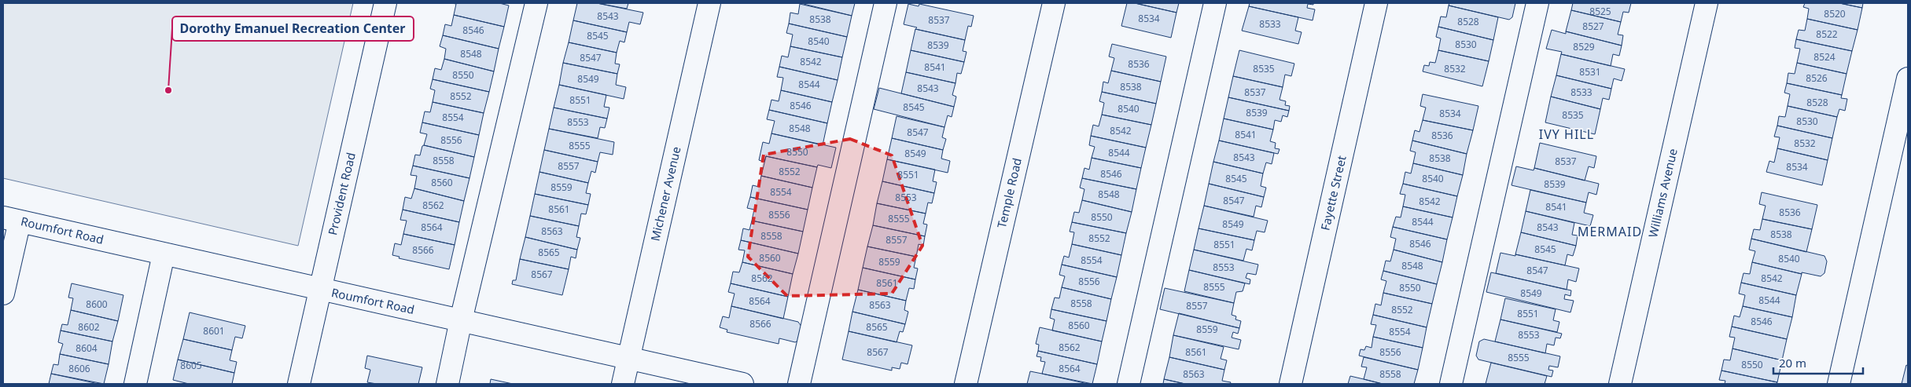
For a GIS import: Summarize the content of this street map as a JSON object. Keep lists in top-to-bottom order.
{
  "streets": {
    "street": [
      "Temple Road",
      "Fayette Street",
      "Williams Avenue",
      "Provident Road",
      "Michener Avenue",
      "Roumfort Road"
    ]
  },
  "crossings": [
    ["Provident Road", "Roumfort Road"],
    ["Michener Avenue", "Roumfort Road"]
  ],
  "districts": ["IVY HILL", "MERMAID"],
  "places": ["Dorothy Emanuel Recreation Center"],
  "house_numbers": [
    "8525",
    "8520",
    "8543",
    "8534",
    "8538",
    "8537",
    "8528",
    "8533",
    "8527",
    "8546",
    "8522",
    "8545",
    "8540",
    "8530",
    "8539",
    "8529",
    "8548",
    "8524",
    "8547",
    "8542",
    "8536",
    "8541",
    "8535",
    "8532",
    "8531",
    "8550",
    "8526",
    "8549",
    "8544",
    "8538",
    "8543",
    "8537",
    "8533",
    "8552",
    "8551",
    "8528",
    "8546",
    "8545",
    "8540",
    "8539",
    "8534",
    "8535",
    "8554",
    "8530",
    "8553",
    "8548",
    "8542",
    "8547",
    "8541",
    "8536",
    "8556",
    "8532",
    "8555",
    "8550",
    "8544",
    "8549",
    "8543",
    "8538",
    "8558",
    "8537",
    "8557",
    "8534",
    "8552",
    "8546",
    "8551",
    "8545",
    "8540",
    "8560",
    "8539",
    "8559",
    "8554",
    "8548",
    "8553",
    "8547",
    "8542",
    "8562",
    "8541",
    "8561",
    "8536",
    "8556",
    "8550",
    "8555",
    "8544",
    "8549",
    "8564",
    "8543",
    "8563",
    "8538",
    "8558",
    "8552",
    "8557",
    "8546",
    "8551",
    "8545",
    "8566",
    "8565",
    "8560",
    "8540",
    "8554",
    "8559",
    "8548",
    "8553",
    "8547",
    "8567",
    "8562",
    "8542",
    "8556",
    "8561",
    "8555",
    "8550",
    "8549",
    "8544",
    "8564",
    "8558",
    "8600",
    "8563",
    "8557",
    "8552",
    "8551",
    "8546",
    "8566",
    "8560",
    "8602",
    "8565",
    "8559",
    "8601",
    "8554",
    "8553",
    "8562",
    "8604",
    "8567",
    "8561",
    "8556",
    "8555",
    "8550",
    "8605",
    "8606",
    "8564",
    "8563",
    "8558"
  ],
  "scale_bar": "20 m"
}
